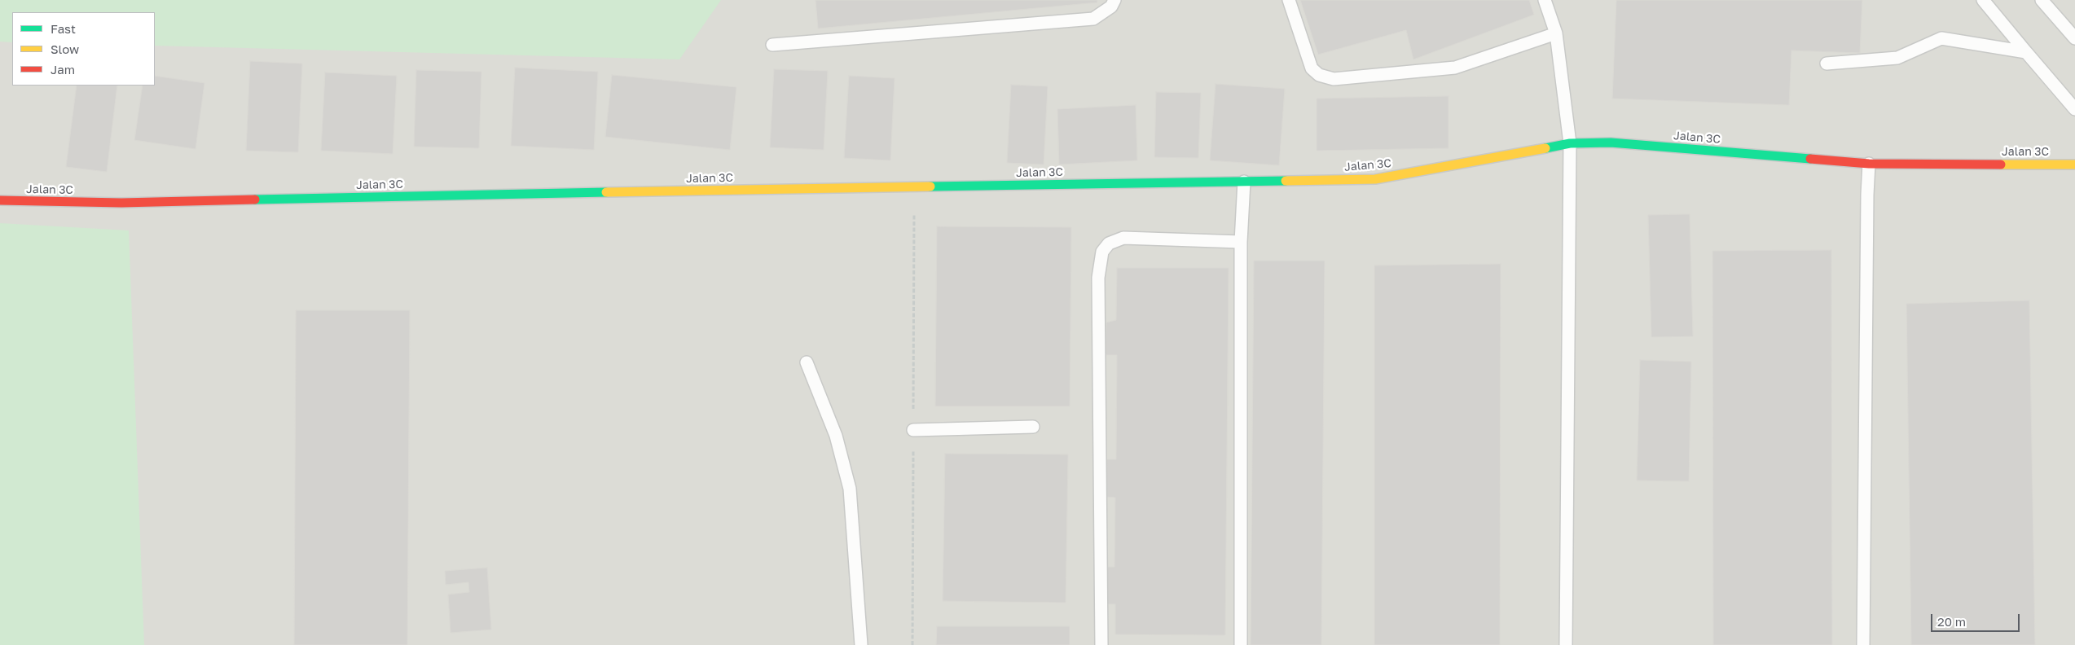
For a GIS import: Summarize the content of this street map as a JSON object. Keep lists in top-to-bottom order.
{
  "streets": {
    "street": ["Jalan 3C"]
  },
  "legend": ["Fast", "Slow", "Jam"],
  "scale_bar": "20 m"
}
